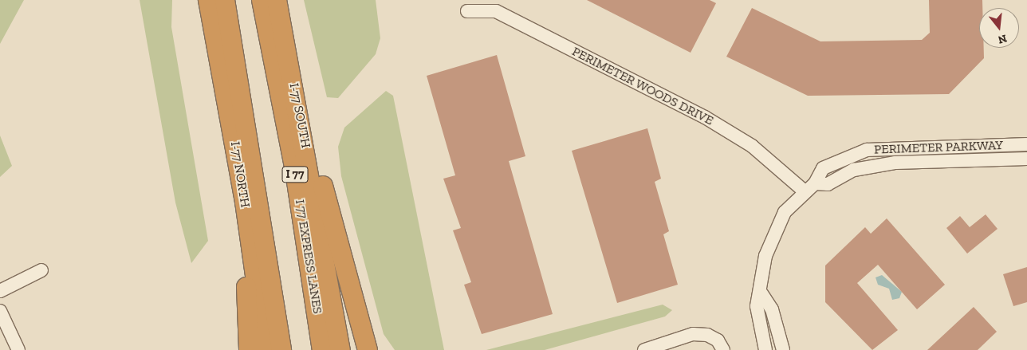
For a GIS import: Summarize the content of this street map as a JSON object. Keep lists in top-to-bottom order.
{
  "streets": {
    "highway": [
      "I-77 SOUTH",
      "I-77 NORTH",
      "I 77",
      "I 77 EXPRESS LANES"
    ],
    "street": ["PERIMETER WOODS DRIVE", "PERIMETER PARKWAY"]
  },
  "crossings": [
    ["PERIMETER WOODS DRIVE", "PERIMETER PARKWAY"]
  ],
  "north": "bottom"
}
